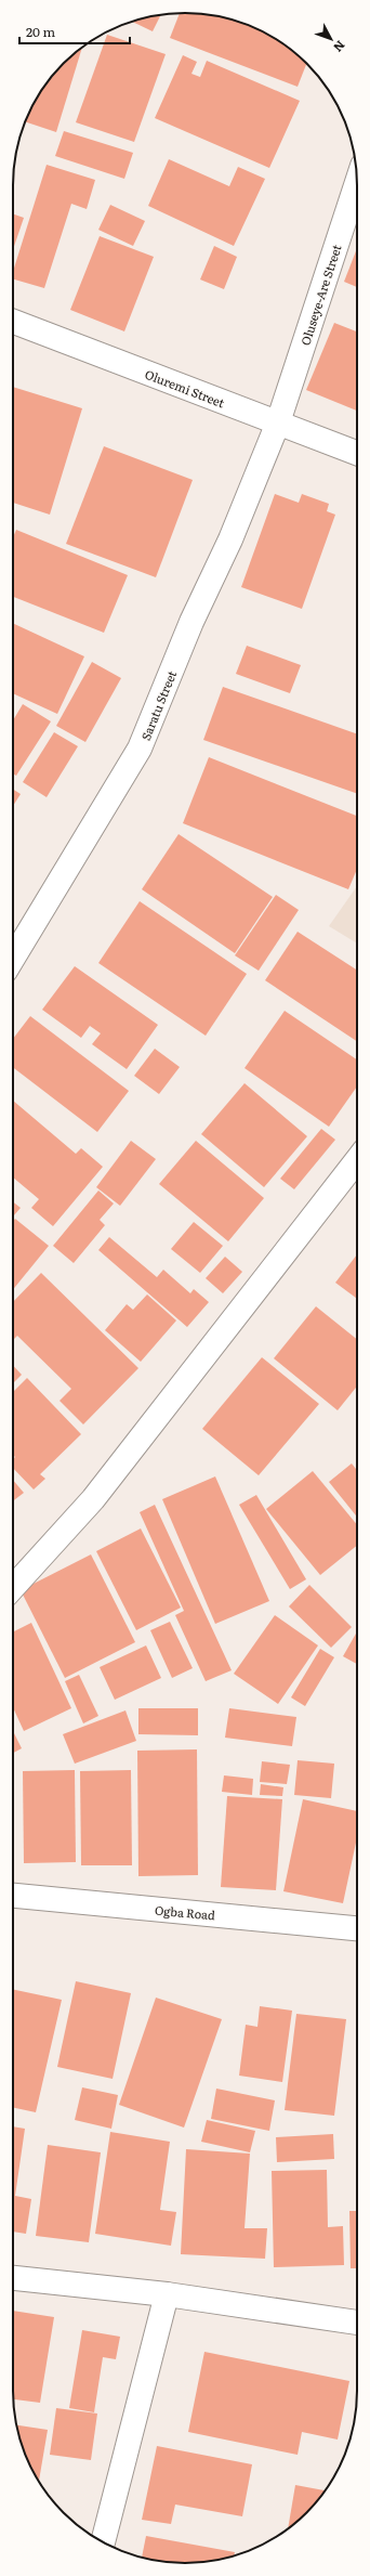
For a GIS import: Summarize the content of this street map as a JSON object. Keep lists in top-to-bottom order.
{
  "streets": {
    "street": [
      "Oluseye-Are Street",
      "Oluremi Street",
      "Saratu Street",
      "Ogba Road"
    ]
  },
  "crossings": [
    ["Oluseye-Are Street", "Oluremi Street"],
    ["Oluseye-Are Street", "Saratu Street"],
    ["Oluremi Street", "Saratu Street"]
  ],
  "scale_bar": "20 m",
  "north": "bottom right"
}
